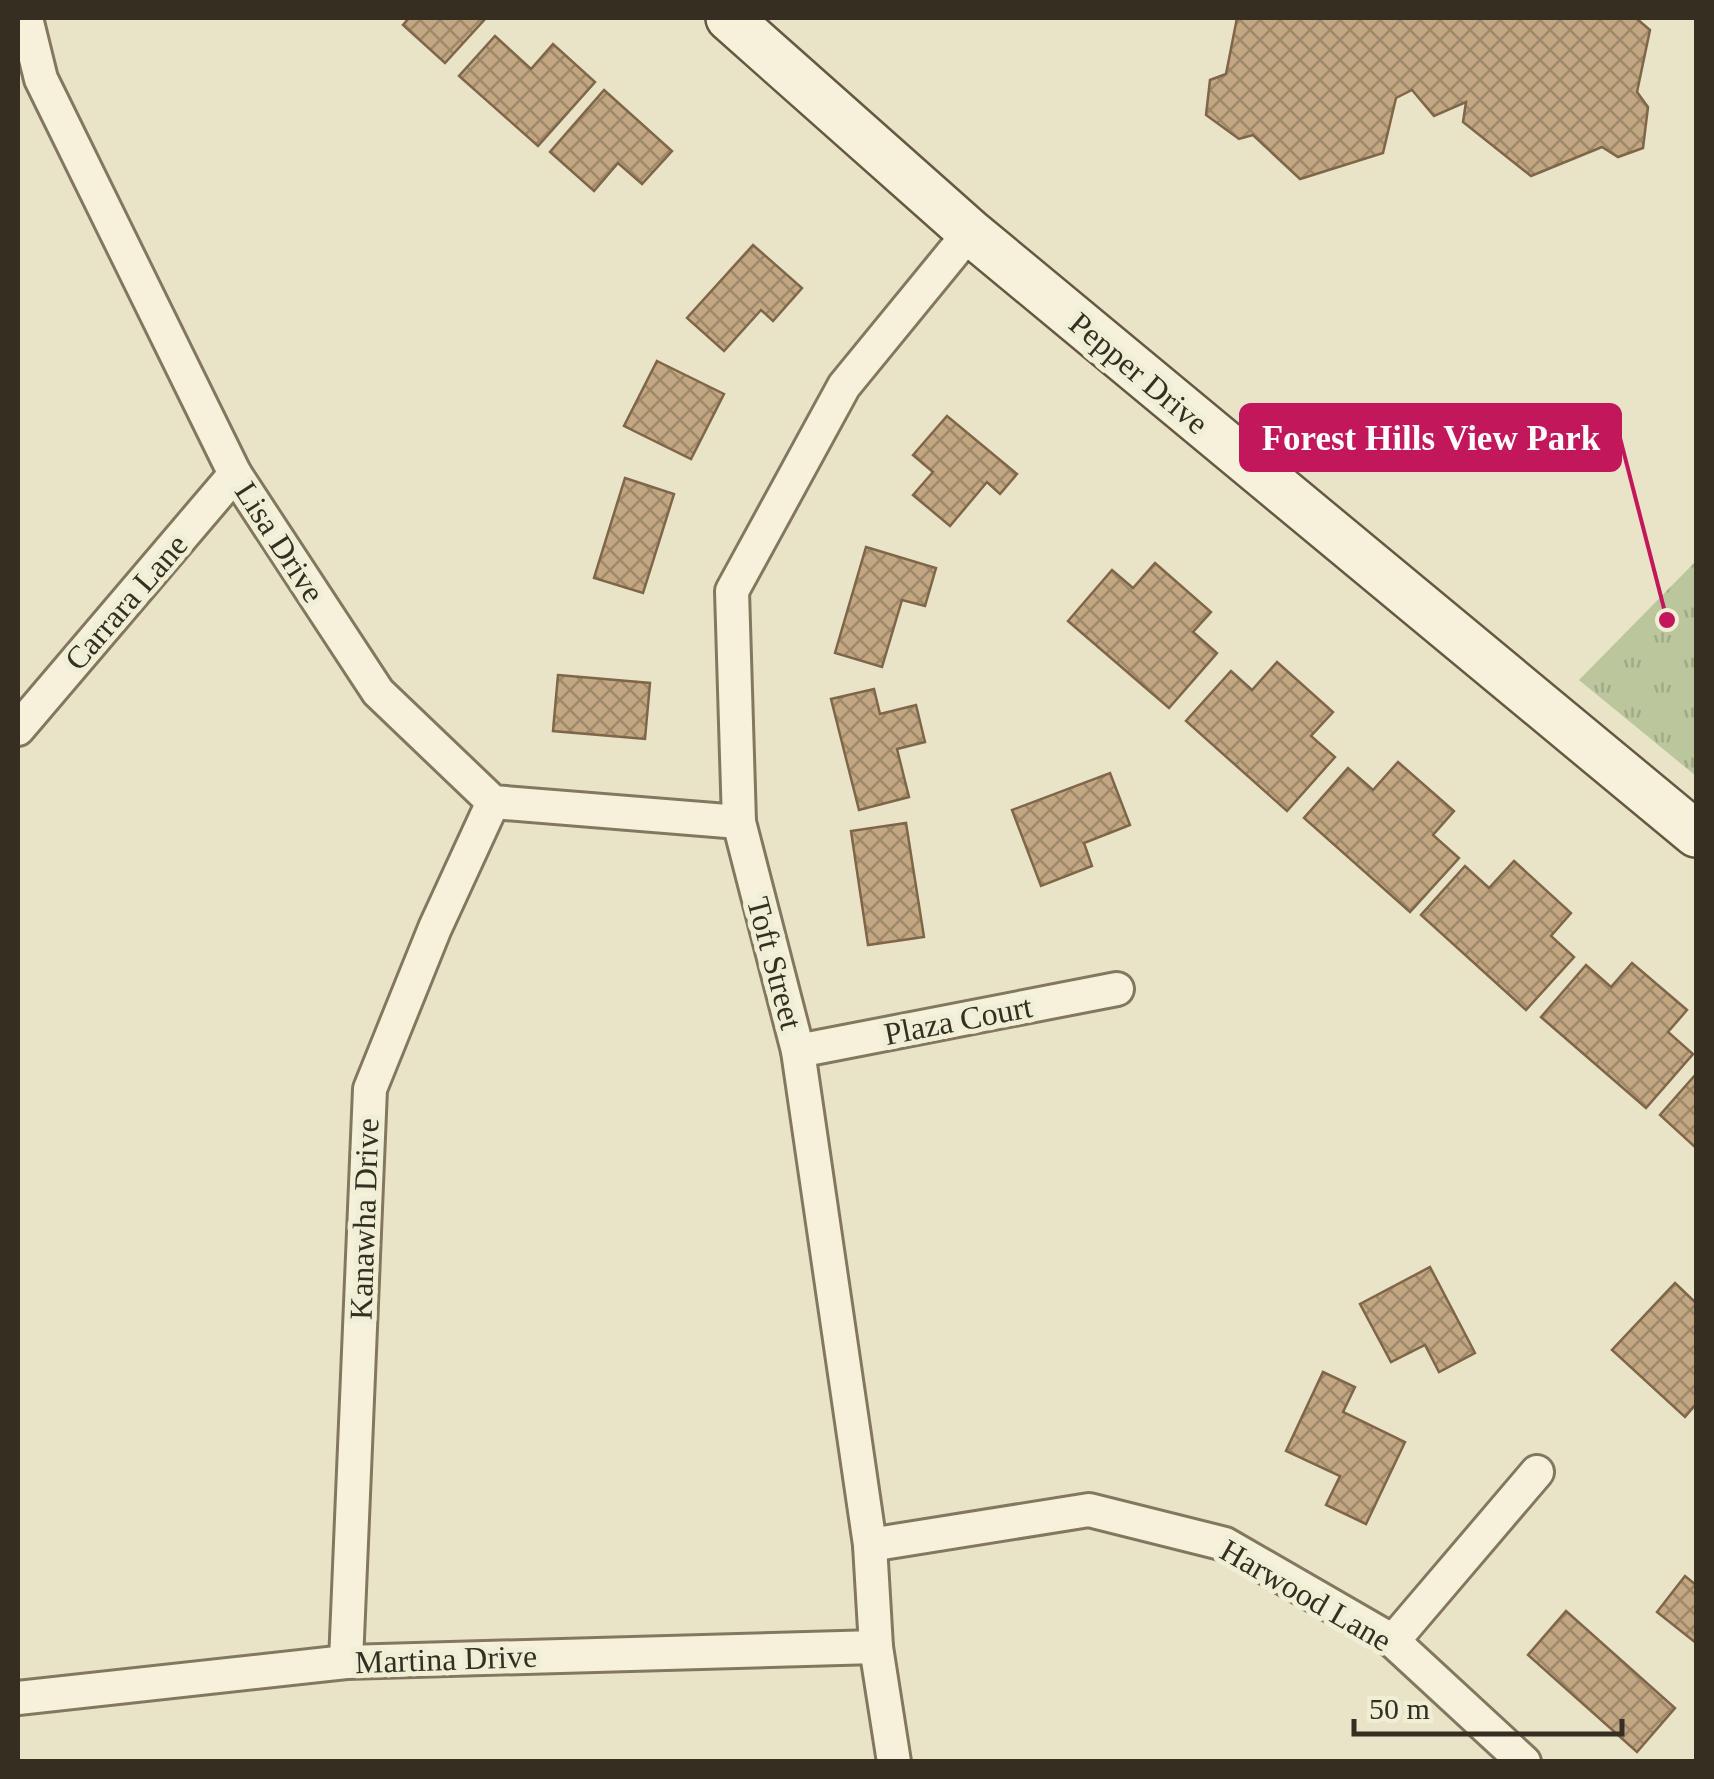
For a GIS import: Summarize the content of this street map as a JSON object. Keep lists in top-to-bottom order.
{
  "streets": {
    "street": [
      "Pepper Drive",
      "Lisa Drive",
      "Carrara Lane",
      "Toft Street",
      "Plaza Court",
      "Kanawha Drive",
      "Harwood Lane",
      "Martina Drive"
    ]
  },
  "crossings": [
    ["Pepper Drive", "Toft Street"],
    ["Lisa Drive", "Carrara Lane"],
    ["Lisa Drive", "Kanawha Drive"],
    ["Toft Street", "Plaza Court"],
    ["Toft Street", "Harwood Lane"],
    ["Toft Street", "Martina Drive"],
    ["Kanawha Drive", "Martina Drive"]
  ],
  "places": ["Forest Hills View Park"],
  "scale_bar": "50 m"
}
